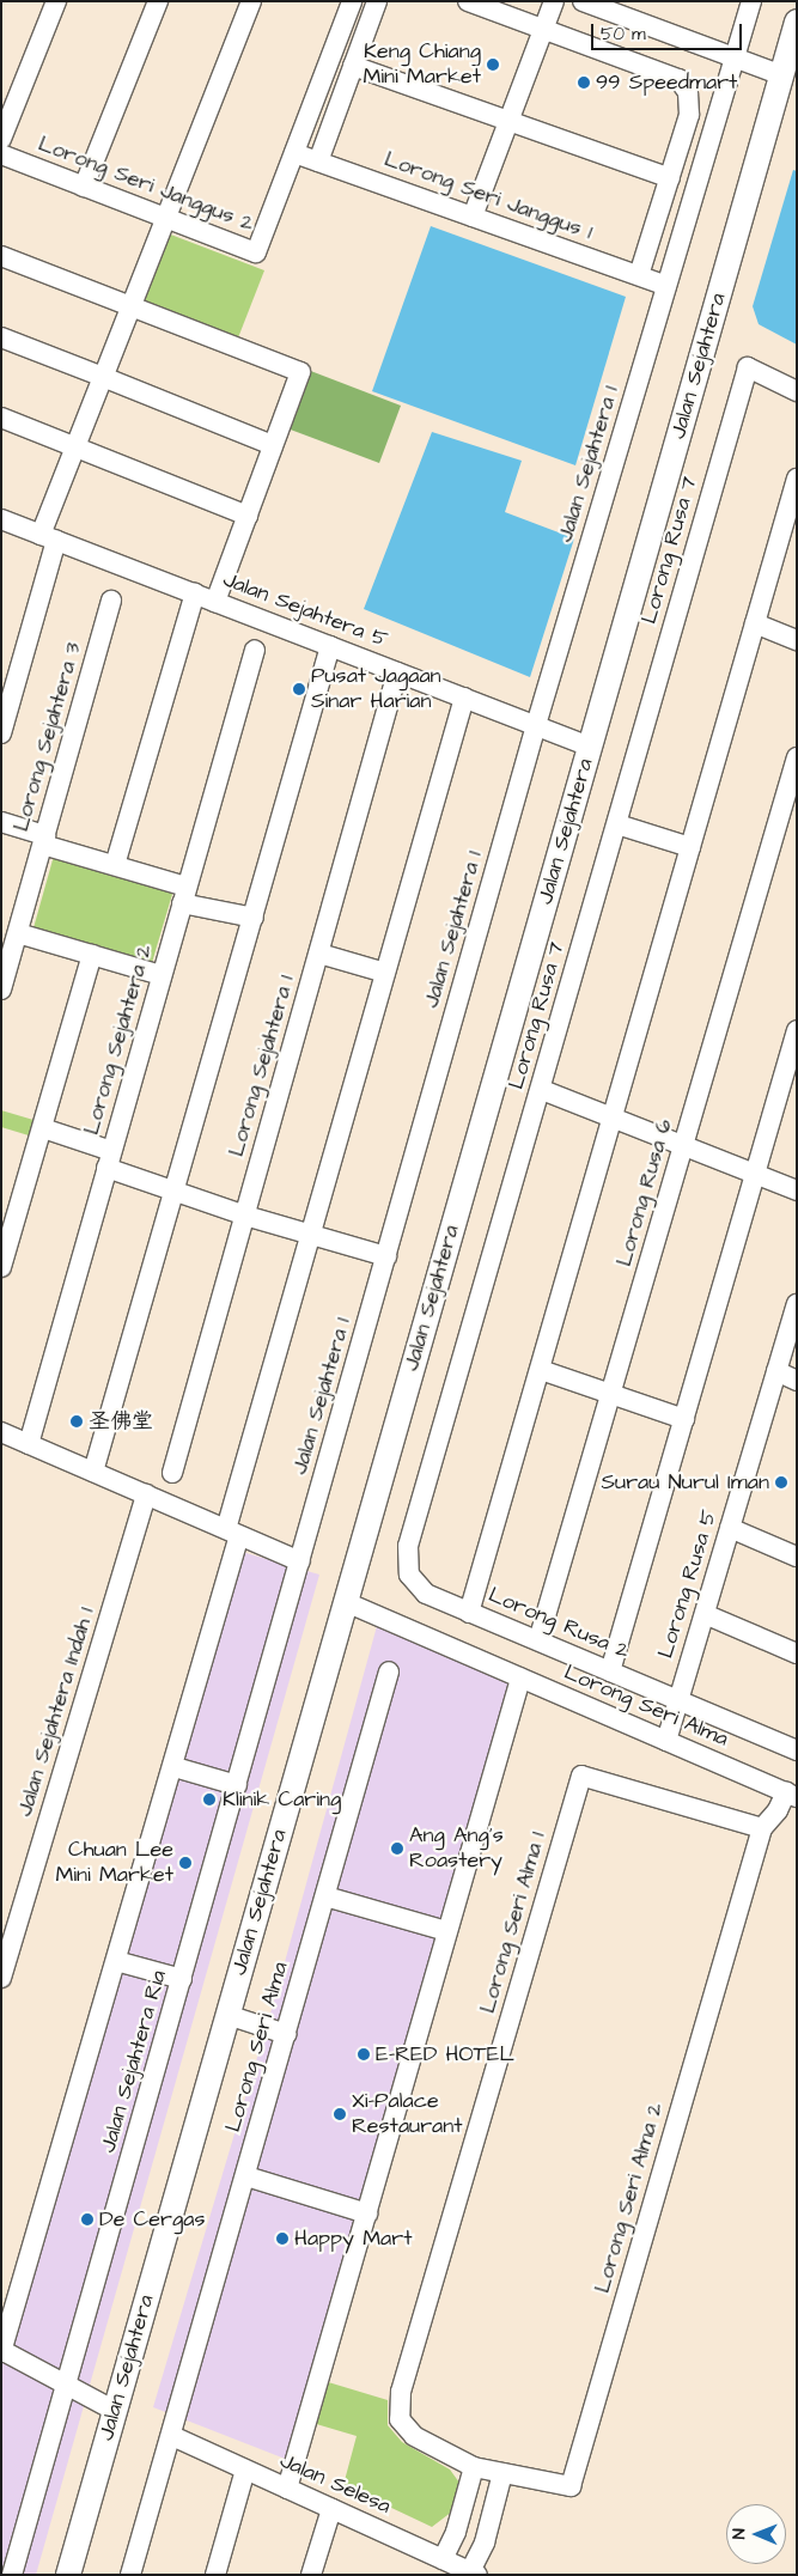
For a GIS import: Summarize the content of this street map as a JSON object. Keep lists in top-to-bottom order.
{
  "streets": {
    "main road": ["Jalan Sejahtera"],
    "street": [
      "Lorong Seri Janggus 2",
      "Lorong Seri Janggus 1",
      "Jalan Sejahtera 1",
      "Lorong Rusa 7",
      "Jalan Sejahtera 5",
      "Lorong Sejahtera 3",
      "Lorong Sejahtera 2",
      "Lorong Sejahtera 1",
      "Lorong Rusa 6",
      "Lorong Rusa 5",
      "Lorong Rusa 2",
      "Lorong Seri Alma",
      "Jalan Sejahtera Indah 1",
      "Lorong Seri Alma 1",
      "Jalan Sejahtera Ria",
      "Lorong Seri Alma 2",
      "Jalan Selesa"
    ]
  },
  "crossings": [
    ["Lorong Seri Janggus 2", "Lorong Seri Janggus 1"],
    ["Lorong Seri Janggus 1", "Jalan Sejahtera 1"],
    ["Jalan Sejahtera", "Jalan Sejahtera 5"],
    ["Jalan Sejahtera", "Lorong Seri Alma"],
    ["Jalan Sejahtera 1", "Jalan Sejahtera 5"],
    ["Jalan Sejahtera 1", "Jalan Sejahtera Ria"],
    ["Lorong Rusa 7", "Lorong Rusa 2"],
    ["Jalan Sejahtera 5", "Lorong Sejahtera 1"],
    ["Lorong Rusa 6", "Lorong Rusa 2"],
    ["Lorong Rusa 5", "Lorong Rusa 2"],
    ["Lorong Rusa 5", "Lorong Seri Alma"],
    ["Lorong Seri Alma", "Jalan Selesa"],
    ["Lorong Seri Alma 1", "Lorong Seri Alma 2"]
  ],
  "places": [
    "Keng Chiang Mini Market",
    "99 Speedmart",
    "Pusat Jagaan Sinar Harian",
    "圣佛堂",
    "Surau Nurul Iman",
    "Klinik Caring",
    "Ang Ang's Roastery",
    "Chuan Lee Mini Market",
    "E-RED HOTEL",
    "Xi-Palace Restaurant",
    "De Cergas",
    "Happy Mart"
  ],
  "scale_bar": "50 m",
  "north": "left"
}
